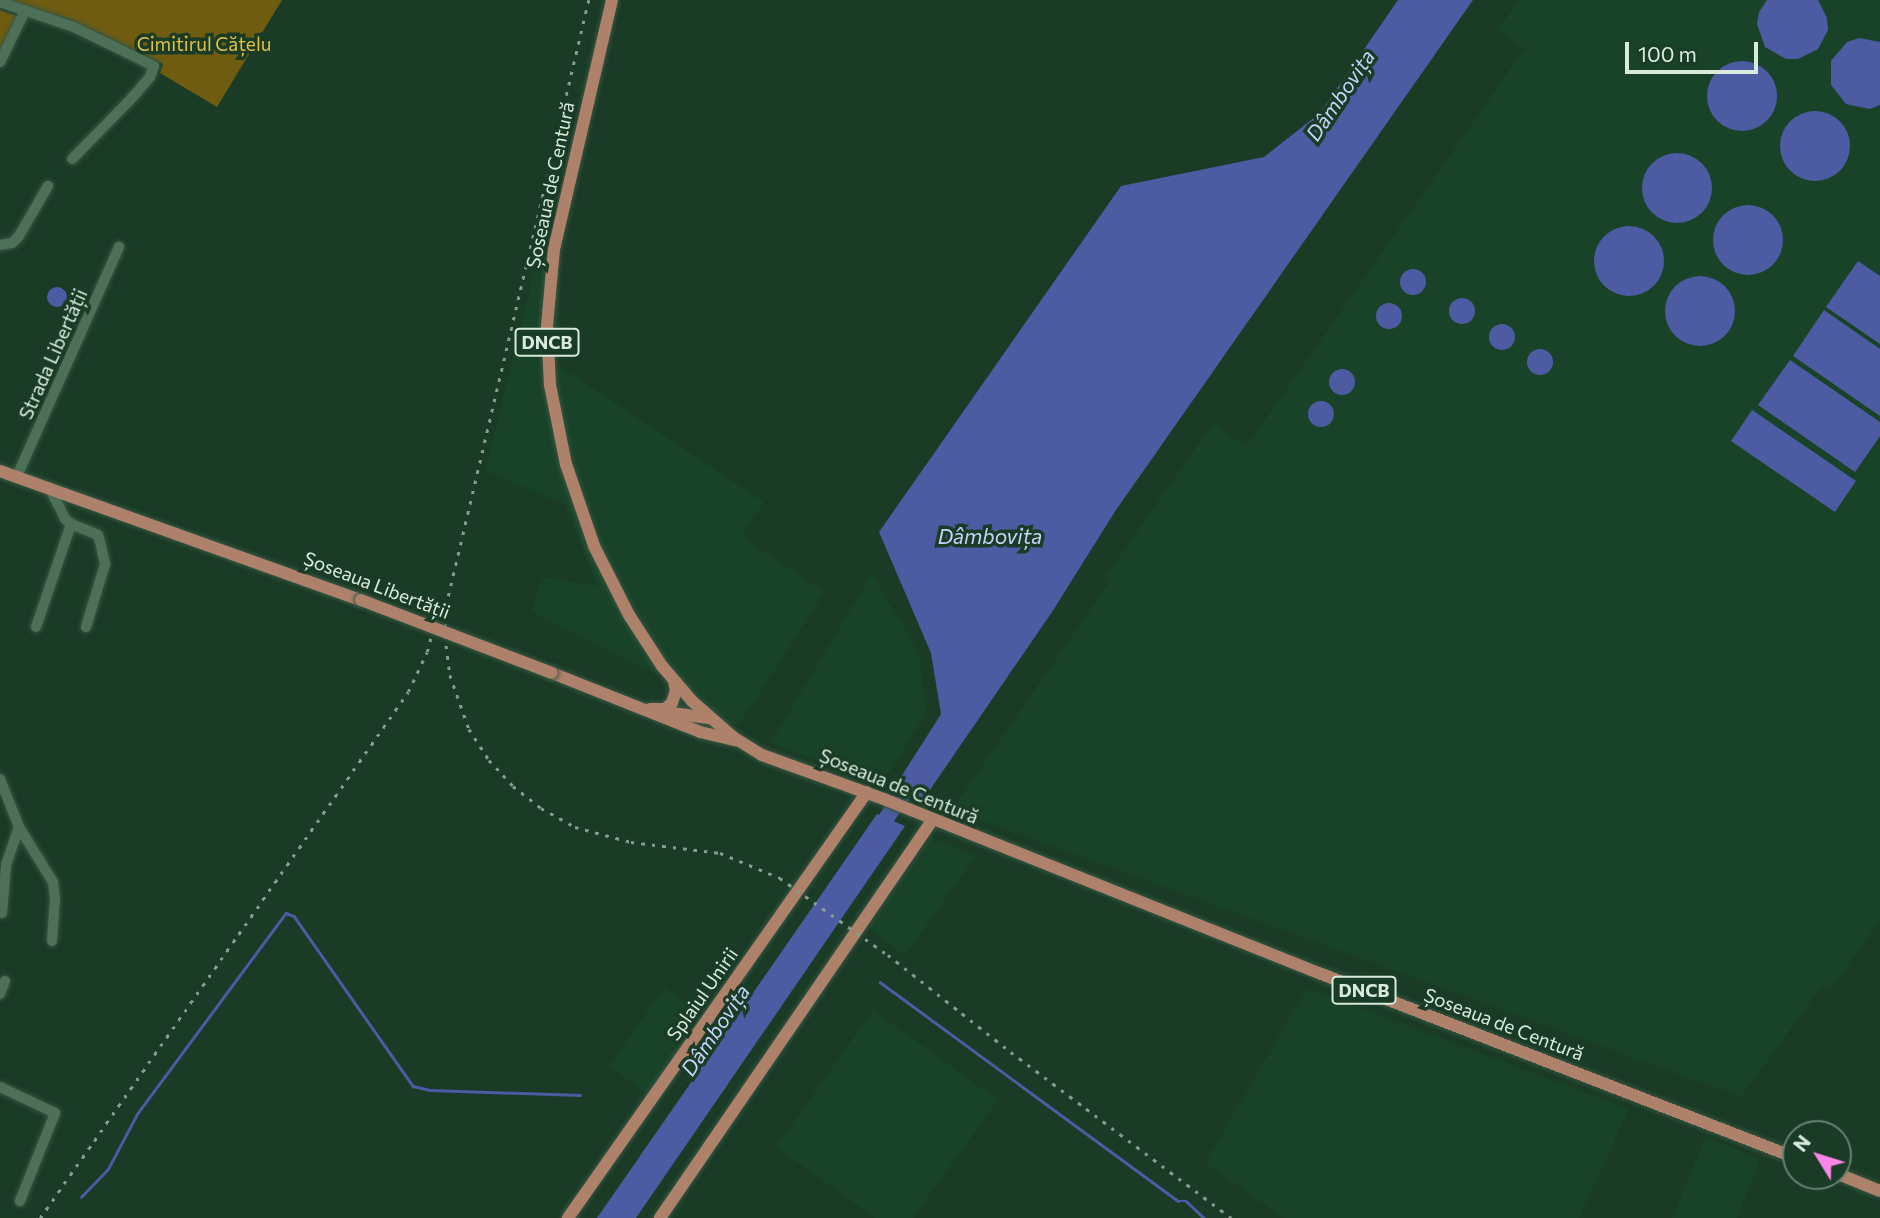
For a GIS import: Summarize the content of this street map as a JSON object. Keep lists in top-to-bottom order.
{
  "streets": {
    "main road": [
      "Șoseaua de Centură",
      "DNCB",
      "Șoseaua Libertății",
      "Splaiul Unirii"
    ],
    "street": ["Strada Libertății"]
  },
  "crossings": [
    ["Șoseaua de Centură", "Șoseaua Libertății"],
    ["Șoseaua de Centură", "Splaiul Unirii"],
    ["Strada Libertății", "Șoseaua Libertății"]
  ],
  "water": ["Dâmbovița"],
  "parks": ["Cimitirul Cățelu"],
  "scale_bar": "100 m",
  "north": "top left"
}
